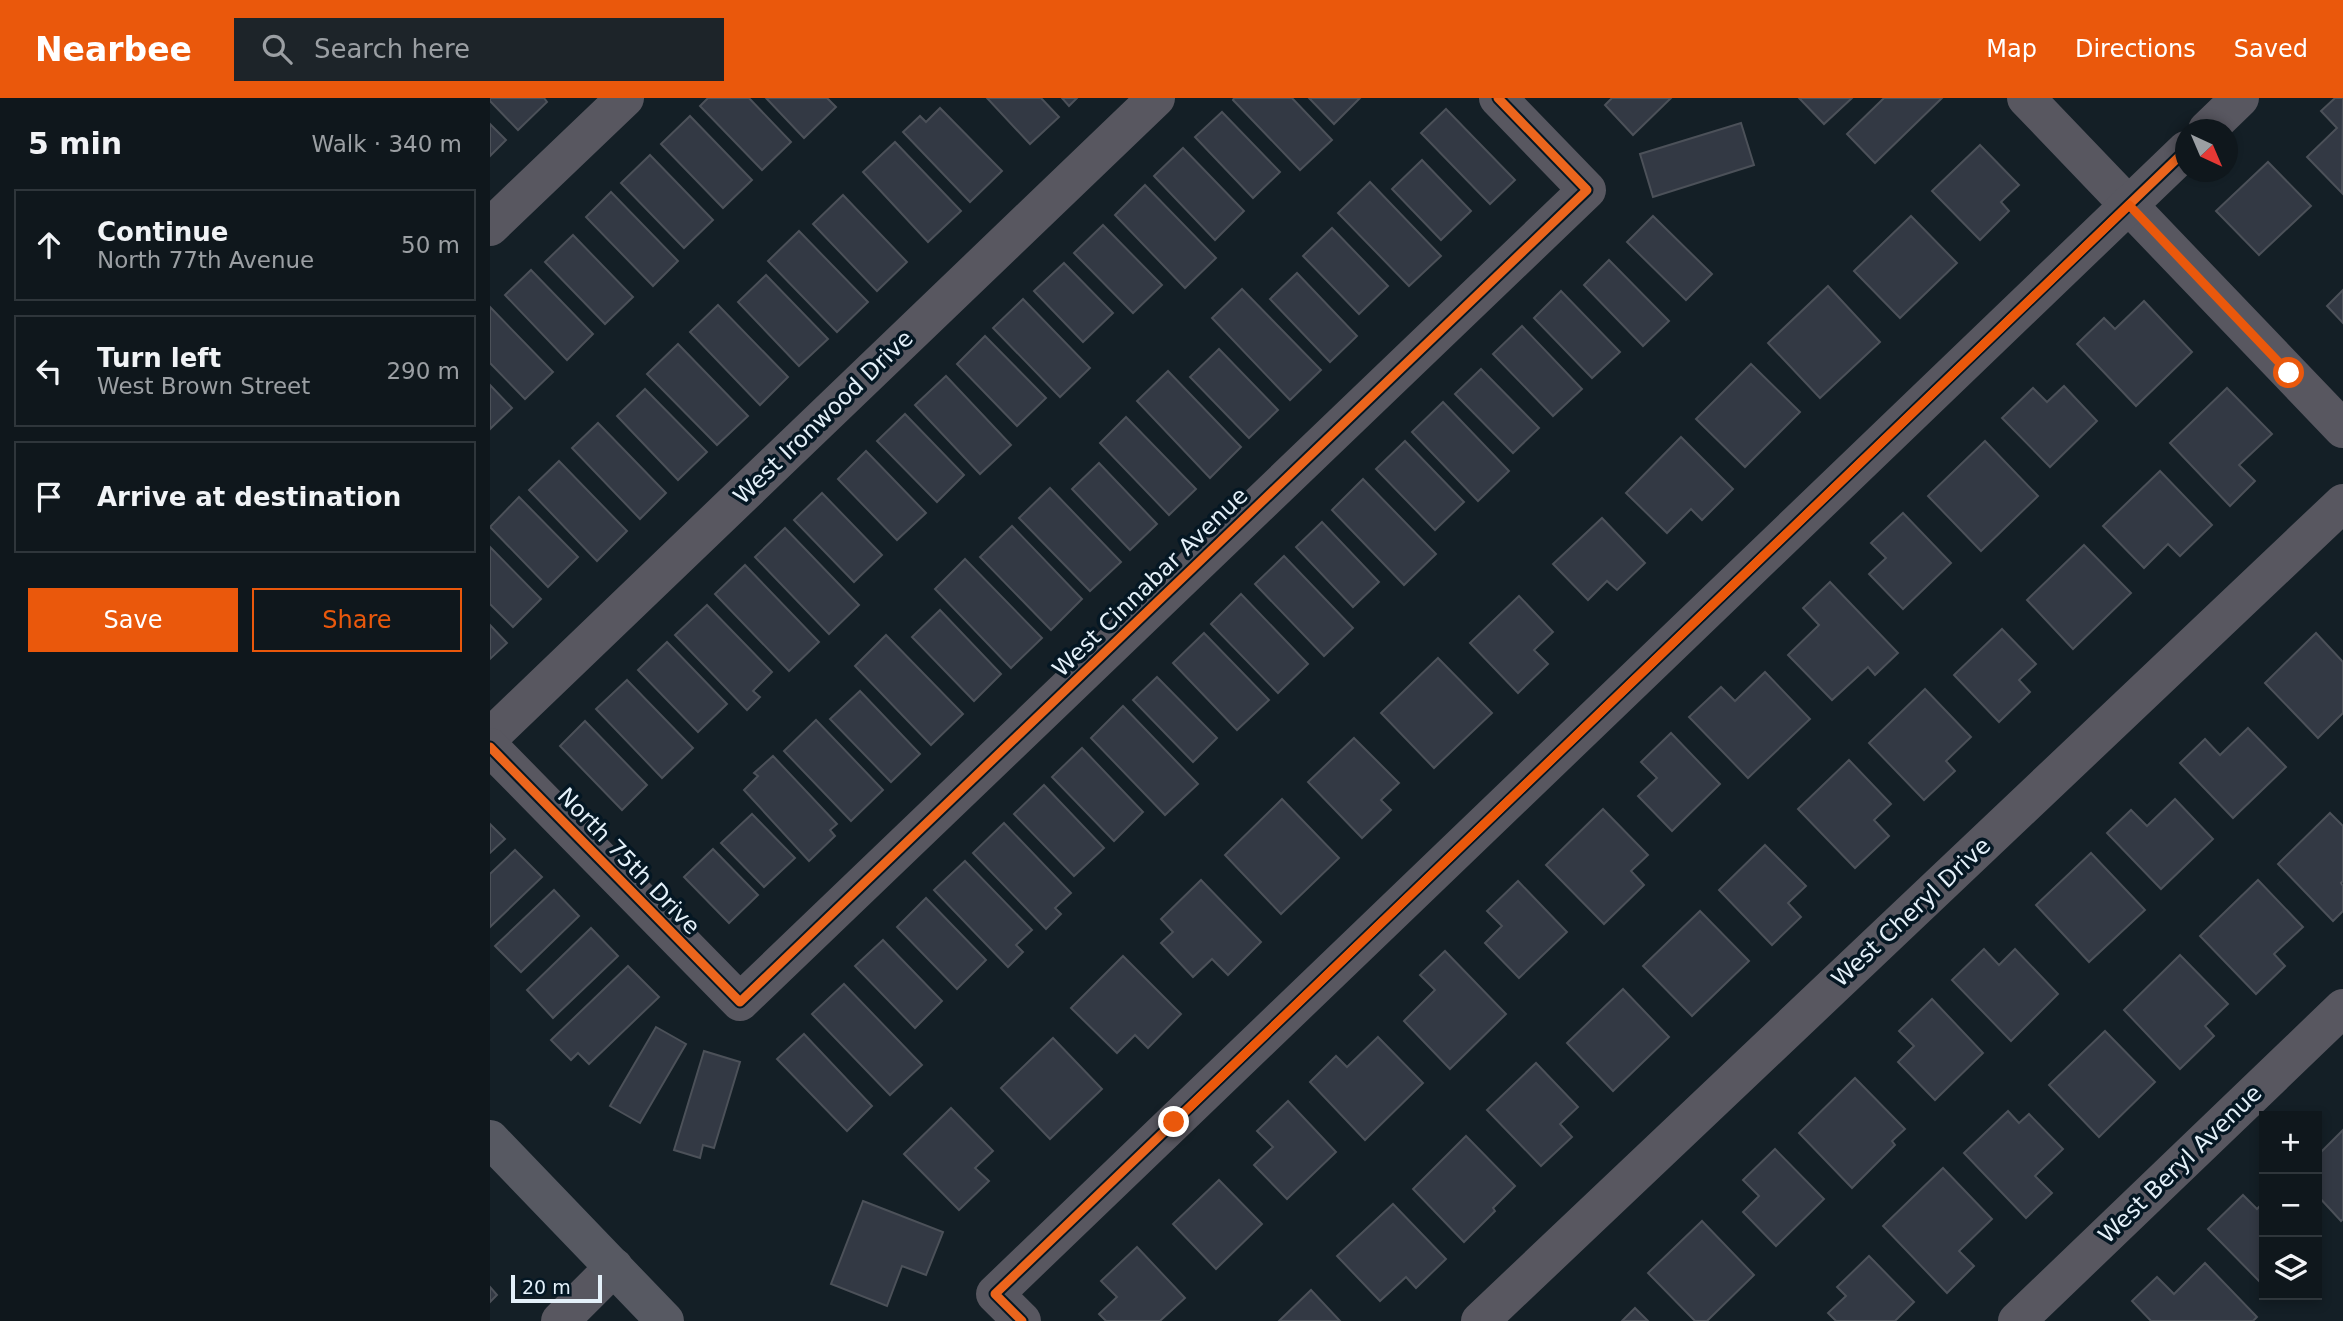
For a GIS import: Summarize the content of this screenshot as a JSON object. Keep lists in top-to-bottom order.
{
  "streets": {
    "street": [
      "West Ironwood Drive",
      "West Cinnabar Avenue",
      "North 75th Drive",
      "West Cheryl Drive",
      "West Beryl Avenue"
    ]
  },
  "crossings": [
    ["West Cinnabar Avenue", "North 75th Drive"]
  ],
  "scale_bar": "20 m",
  "north": "bottom right",
  "page": {
    "header": "Nearbee",
    "search": "Search here",
    "nav": ["Map", "Directions", "Saved"],
    "heading": ["5 min", "Walk · 340 m"],
    "list": [
      ["Continue", "North 77th Avenue", "50 m"],
      ["Turn left", "West Brown Street", "290 m"],
      "Arrive at destination"
    ],
    "buttons": ["Save", "Share"],
    "map_buttons": ["+", "−"],
    "scale": "20 m"
  }
}
